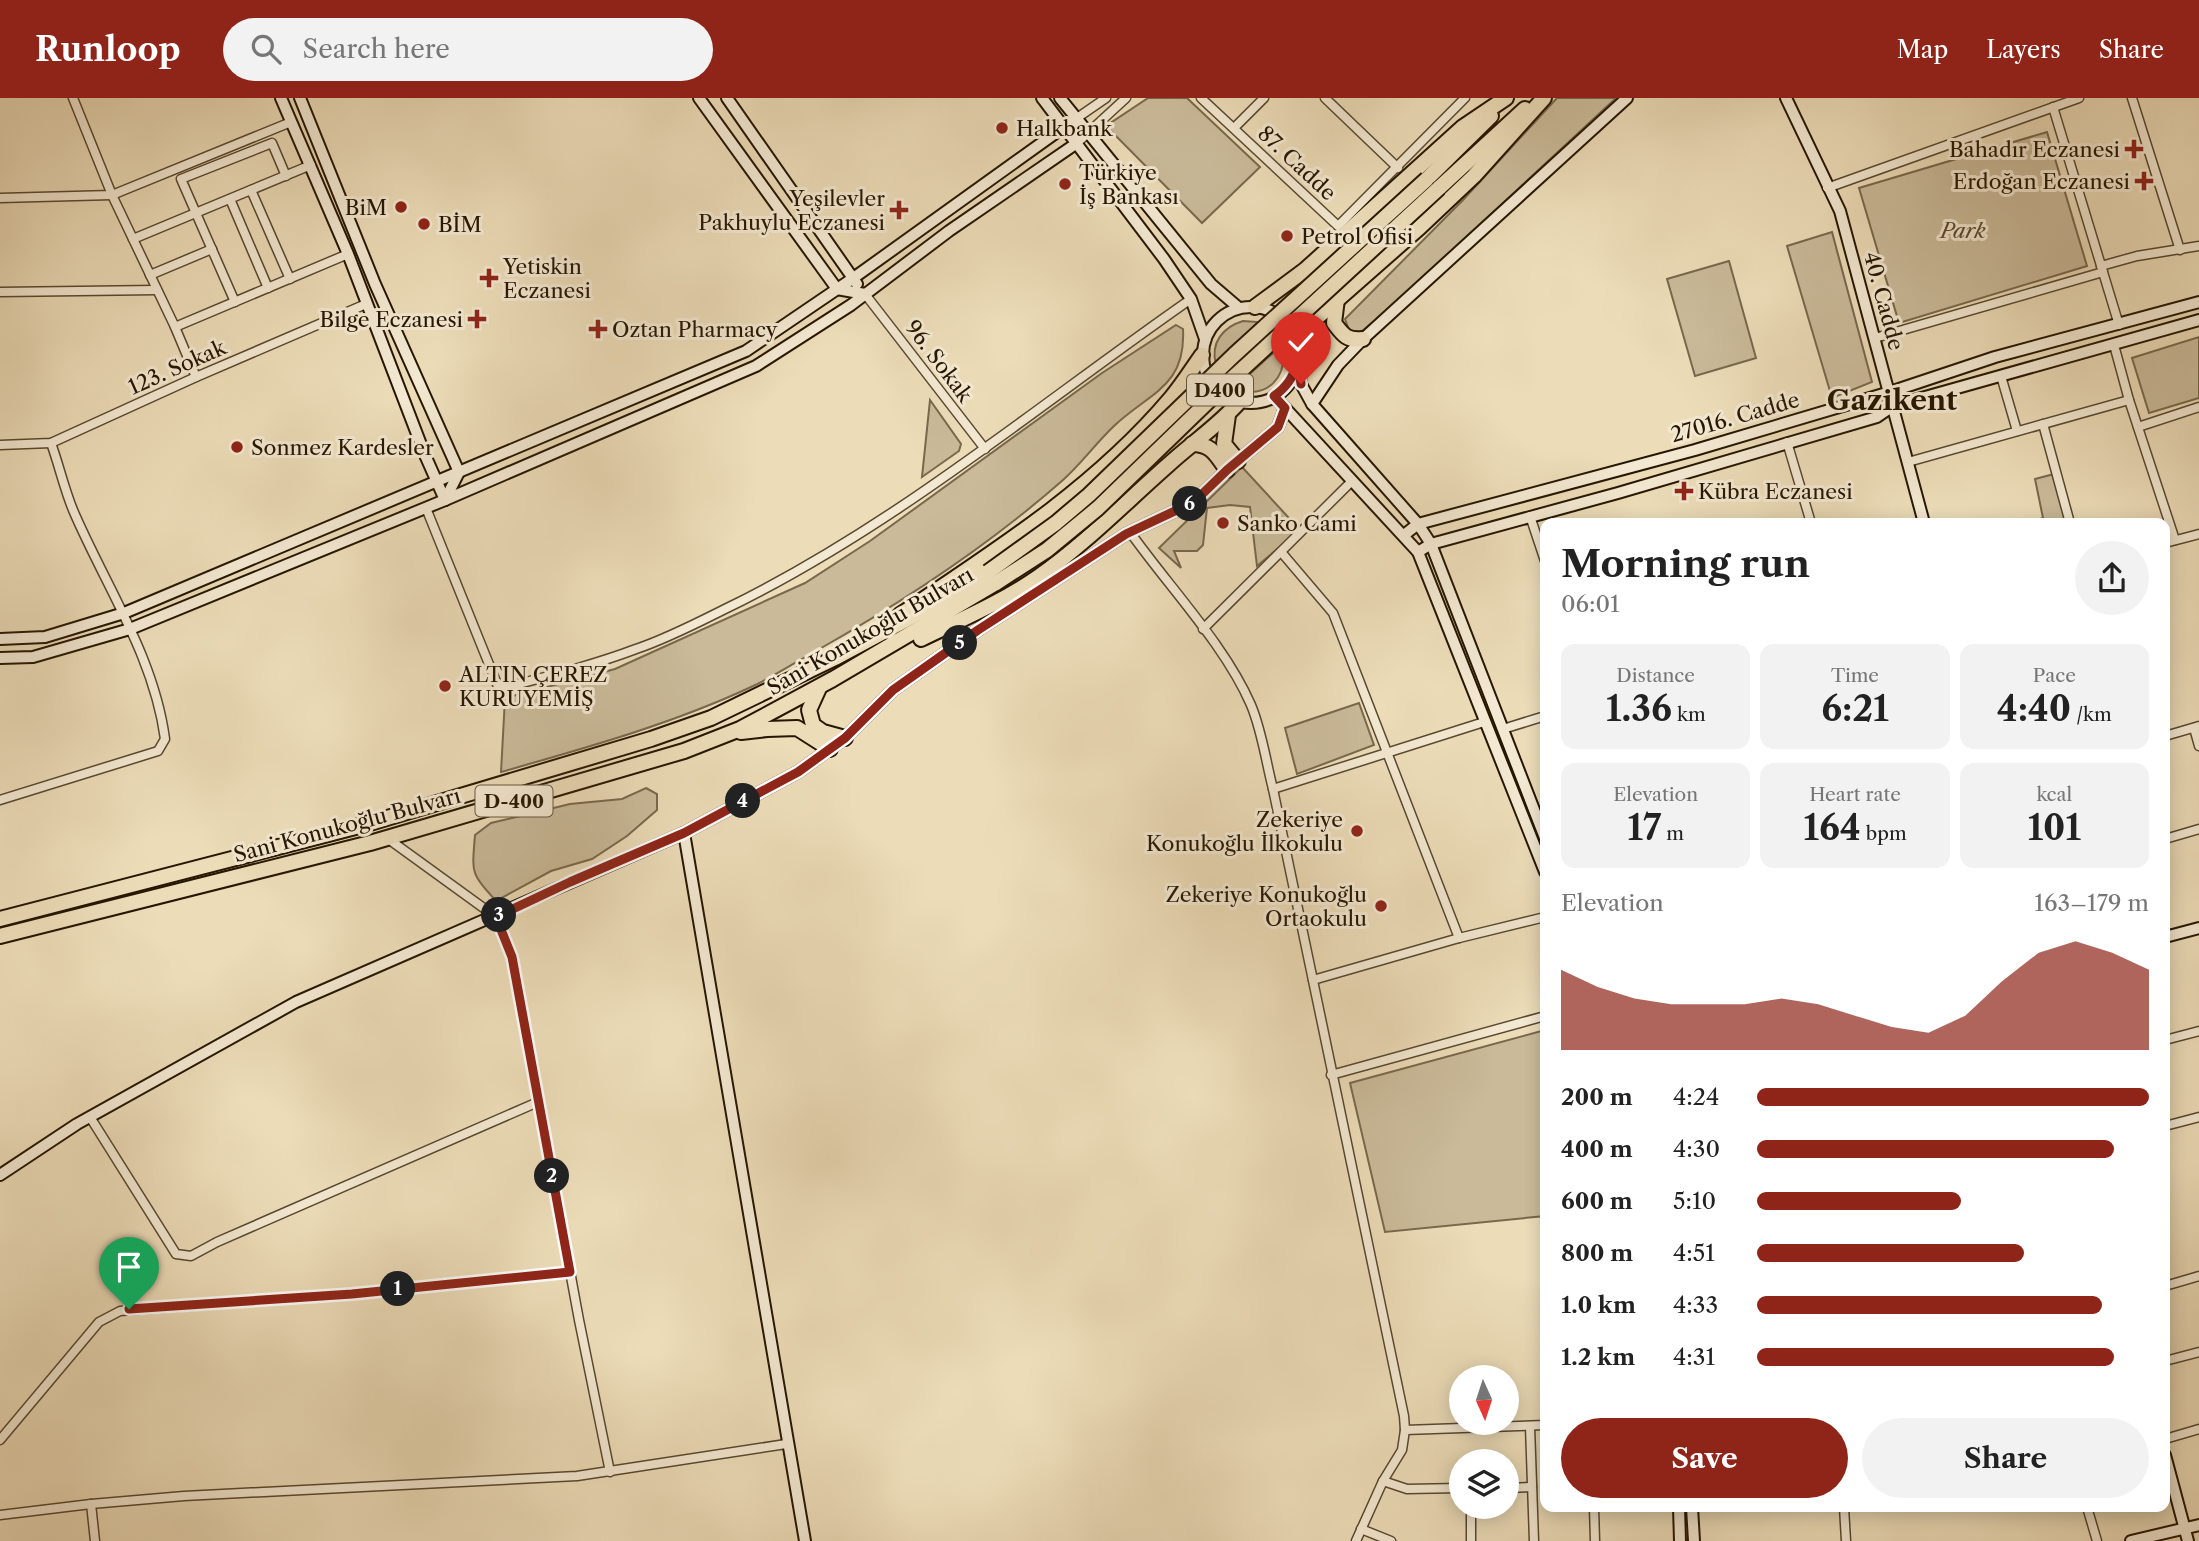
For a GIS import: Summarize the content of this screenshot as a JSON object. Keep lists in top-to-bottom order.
{
  "streets": {
    "highway": ["D400", "Sani Konukoğlu Bulvarı", "D-400"],
    "street": [
      "87. Cadde",
      "40. Cadde",
      "96. Sokak",
      "123. Sokak",
      "27016. Cadde"
    ]
  },
  "crossings": [
    ["40. Cadde", "27016. Cadde"],
    ["D400", "Sani Konukoğlu Bulvarı"]
  ],
  "districts": ["Gazikent"],
  "parks": ["Park"],
  "places": {
    "other": [
      "Halkbank",
      "Türkiye İş Bankası",
      "BiM",
      "BİM",
      "Petrol Ofisi",
      "Sonmez Kardesler",
      "Sanko Cami",
      "ALTIN ÇEREZ KURUYEMİŞ",
      "Zekeriye Konukoğlu İlkokulu",
      "Zekeriye Konukoğlu Ortaokulu"
    ],
    "health": [
      "Bahadır Eczanesi",
      "Erdoğan Eczanesi",
      "Yeşilevler Pakhuylu Eczanesi",
      "Yetiskin Eczanesi",
      "Bilge Eczanesi",
      "Oztan Pharmacy",
      "Kübra Eczanesi"
    ]
  },
  "north": "bottom",
  "page": {
    "header": "Runloop",
    "search": "Search here",
    "nav": ["Map", "Layers", "Share"],
    "pins": [
      "6",
      "5",
      "4",
      "3",
      "2",
      "1"
    ],
    "heading": ["Morning run", "06:01"],
    "stats": [
      ["Distance", "1.36 km"],
      ["Time", "6:21"],
      ["Pace", "4:40 /km"],
      ["Elevation", "17 m"],
      ["Heart rate", "164 bpm"],
      ["kcal", "101"]
    ],
    "chart": ["Elevation", "163–179 m"],
    "list": [
      {
        "name": "200 m",
        "note": "4:24"
      },
      {
        "name": "400 m",
        "note": "4:30"
      },
      {
        "name": "600 m",
        "note": "5:10"
      },
      {
        "name": "800 m",
        "note": "4:51"
      },
      {
        "name": "1.0 km",
        "note": "4:33"
      },
      {
        "name": "1.2 km",
        "note": "4:31"
      }
    ],
    "buttons": ["Save", "Share"]
  }
}
